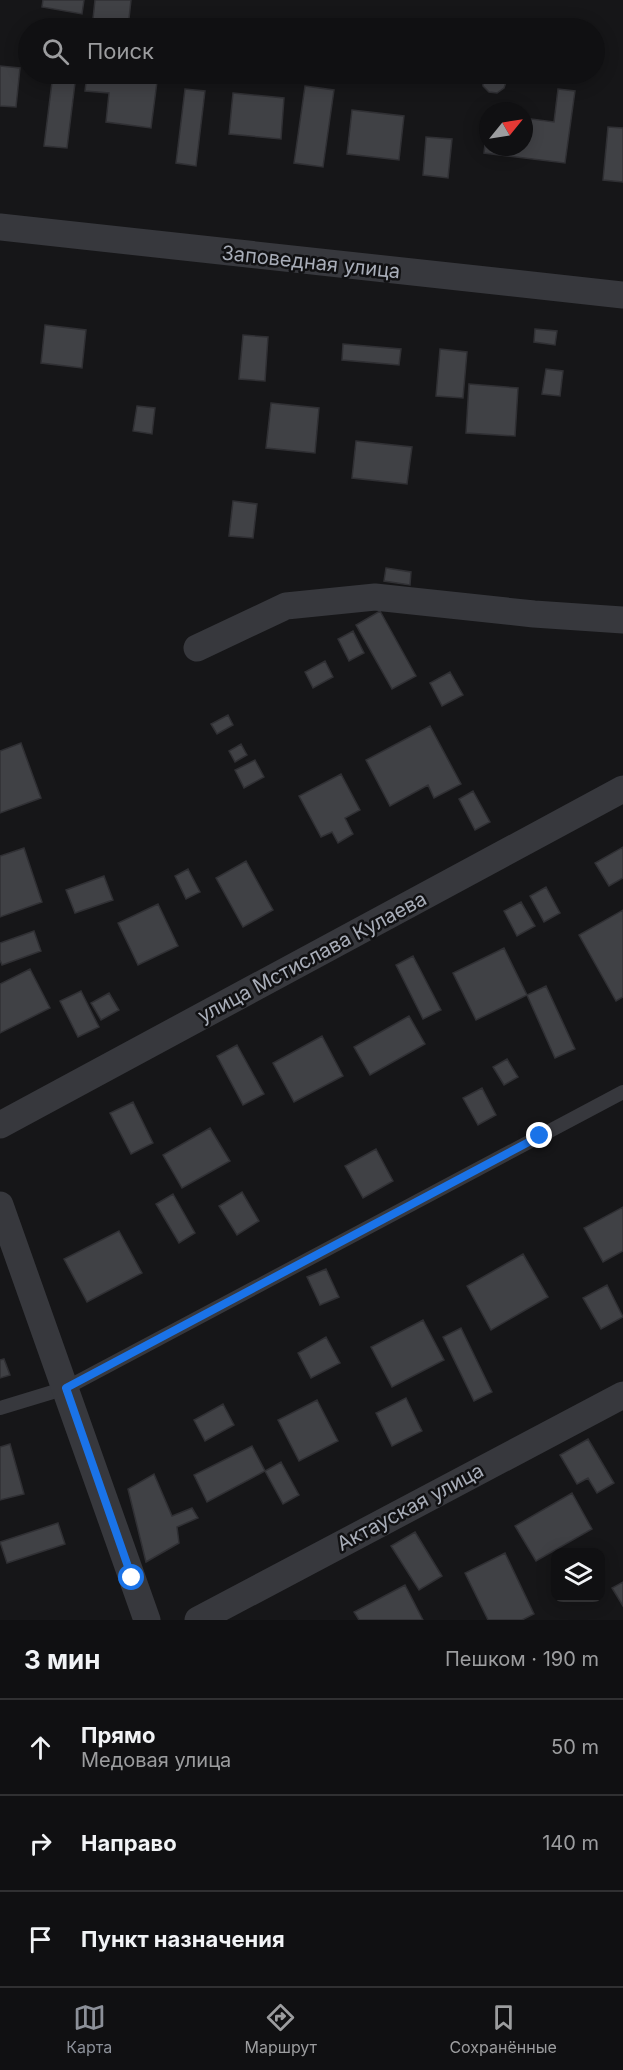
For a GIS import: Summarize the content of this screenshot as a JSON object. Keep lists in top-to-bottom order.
{
  "streets": {
    "street": ["Заповедная улица", "улица Мстислава Кулаева", "Актауская улица"]
  },
  "north": "top right",
  "page": {
    "search": "Поиск",
    "heading": ["3 мин", "Пешком · 190 m"],
    "list": [
      ["Прямо", "Медовая улица", "50 m"],
      ["Направо", "140 m"],
      "Пункт назначения"
    ],
    "nav": ["Карта", "Маршрут", "Сохранённые"]
  }
}
